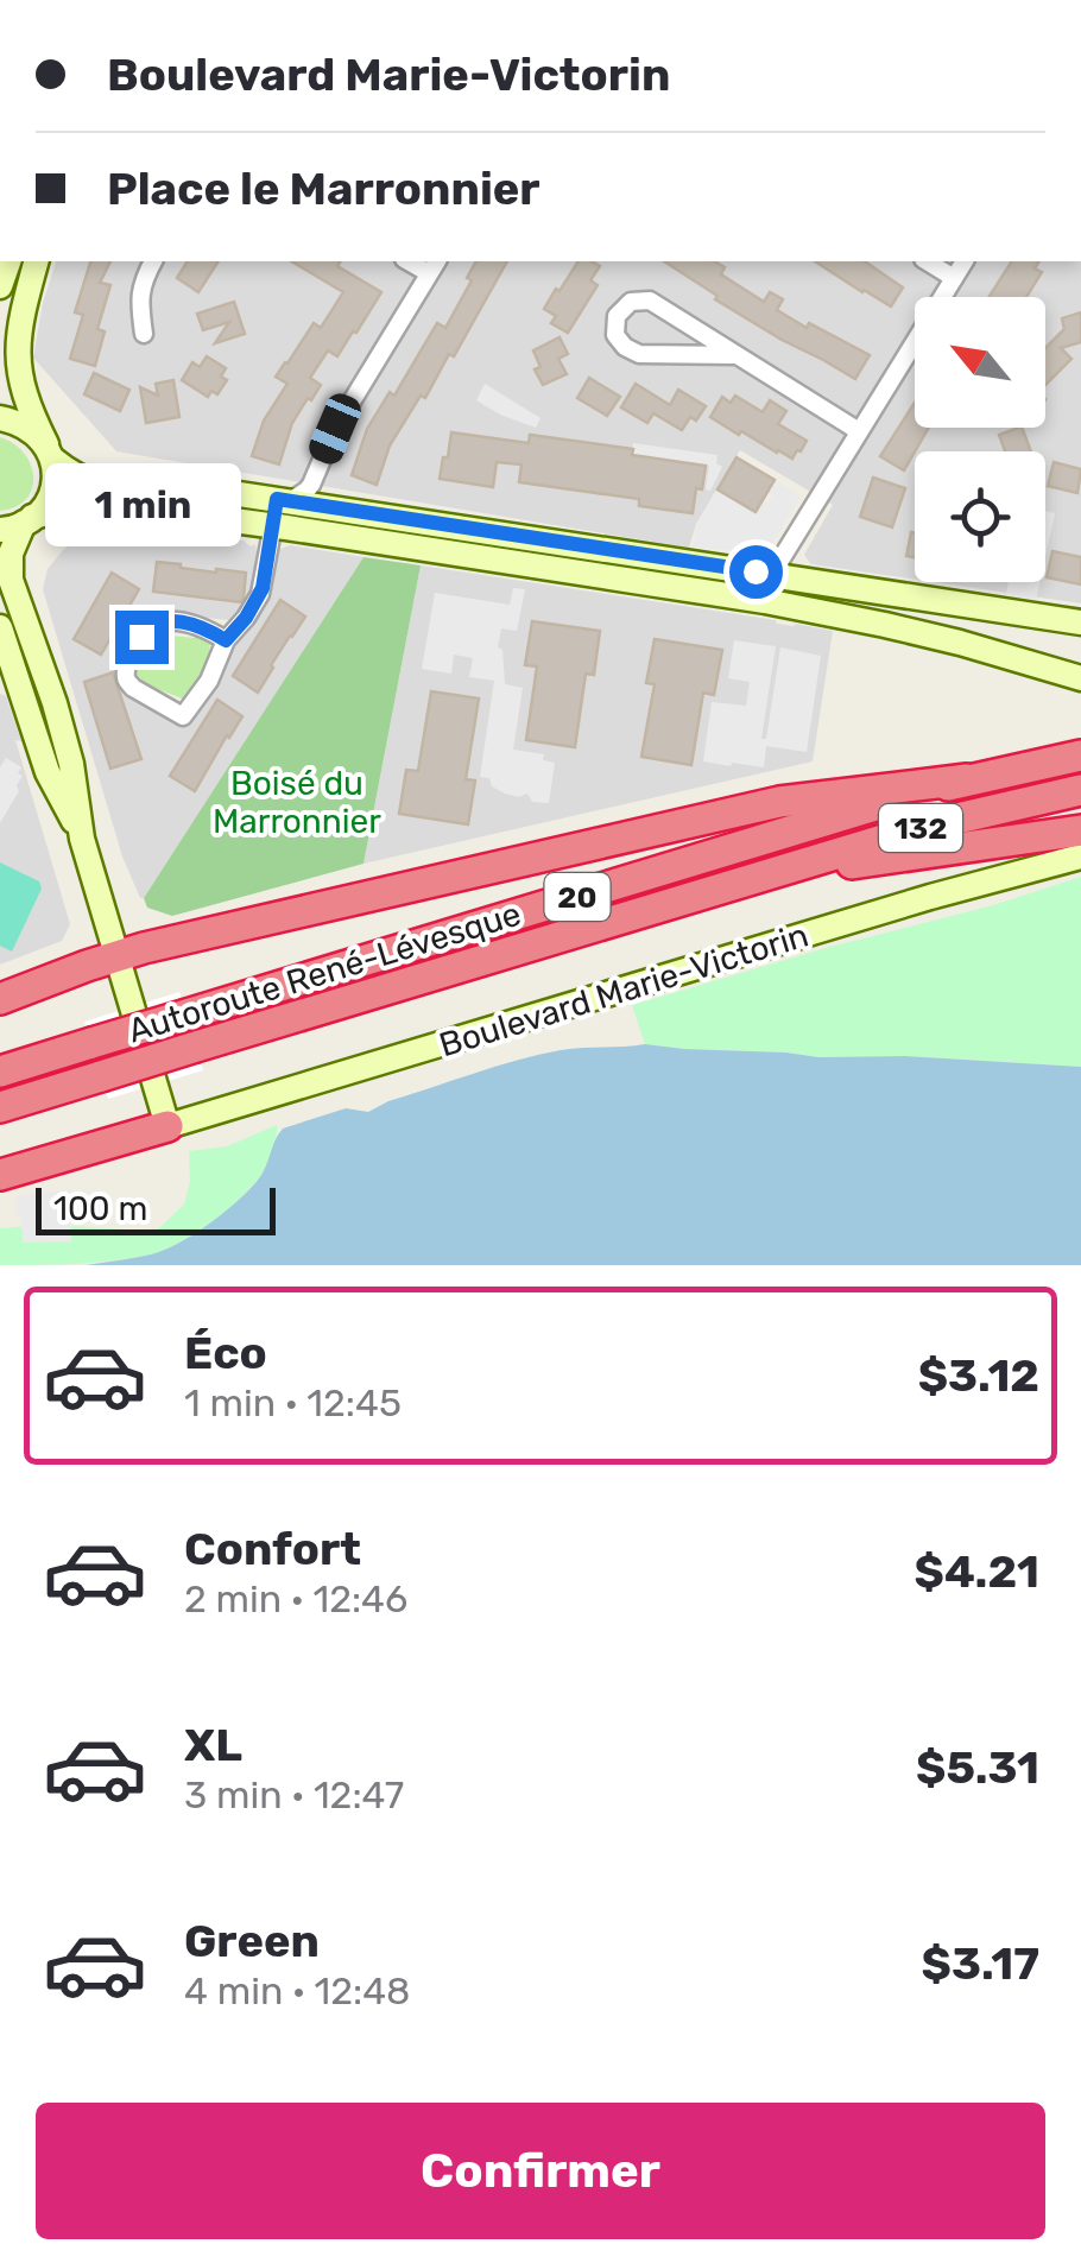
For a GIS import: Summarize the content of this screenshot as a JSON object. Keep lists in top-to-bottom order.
{
  "streets": {
    "highway": ["132", "20", "Autoroute René-Lévesque"],
    "main road": ["Boulevard Marie-Victorin"]
  },
  "parks": ["Boisé du Marronnier"],
  "scale_bar": "100 m",
  "north": "top left",
  "page": {
    "banner": ["Boulevard Marie-Victorin", "Place le Marronnier"],
    "bubble": "1 min",
    "scale": "100 m",
    "list": [
      {
        "name": "Éco",
        "note": "1 min · 12:45",
        "value": "$3.12"
      },
      {
        "name": "Confort",
        "note": "2 min · 12:46",
        "value": "$4.21"
      },
      {
        "name": "XL",
        "note": "3 min · 12:47",
        "value": "$5.31"
      },
      {
        "name": "Green",
        "note": "4 min · 12:48",
        "value": "$3.17"
      }
    ],
    "buttons": "Confirmer"
  }
}
